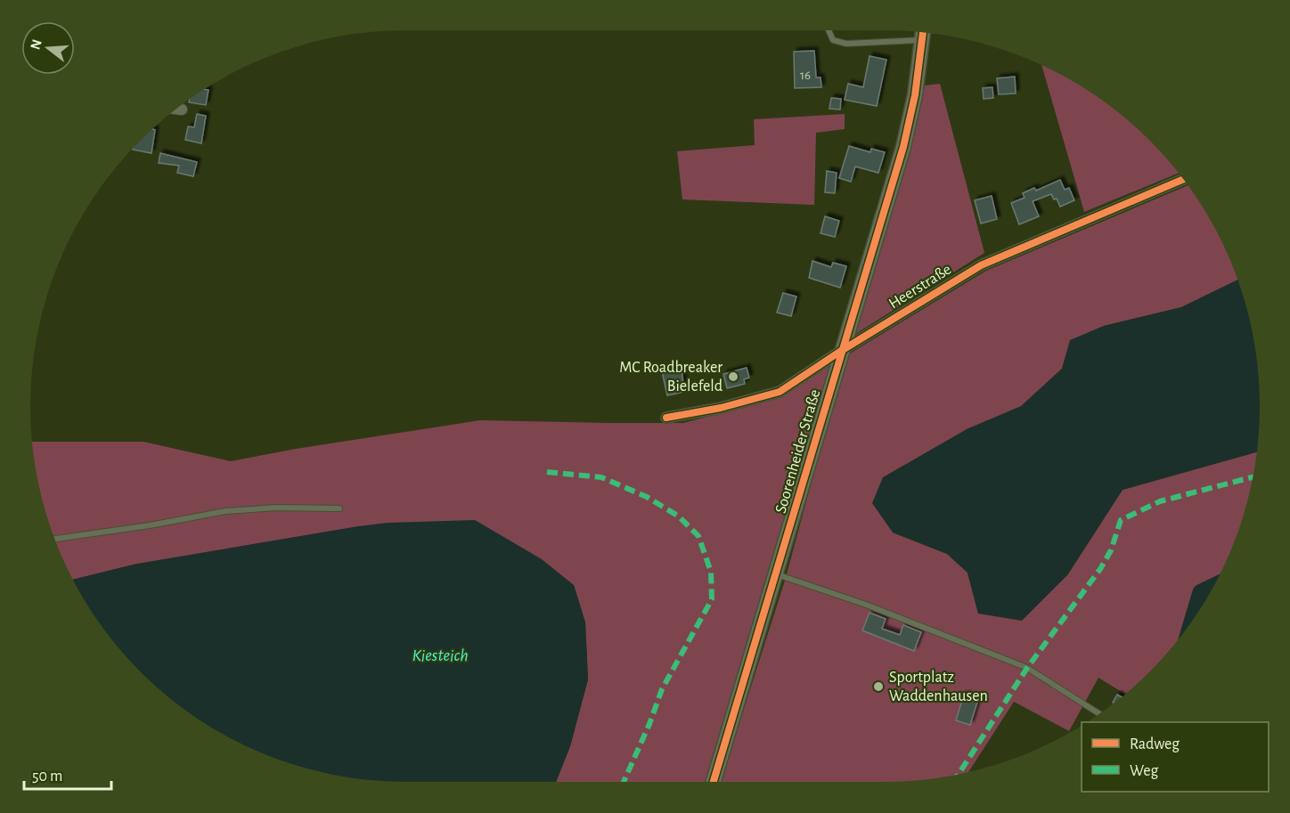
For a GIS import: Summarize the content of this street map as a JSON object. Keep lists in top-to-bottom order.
{
  "streets": {
    "main road": ["Soorenheider Straße"],
    "street": ["Heerstraße"]
  },
  "crossings": [
    ["Heerstraße", "Soorenheider Straße"]
  ],
  "water": ["Kiesteich"],
  "places": ["MC Roadbreaker Bielefeld", "Sportplatz Waddenhausen"],
  "house_numbers": ["16"],
  "legend": ["Radweg", "Weg"],
  "scale_bar": "50 m",
  "north": "left"
}
